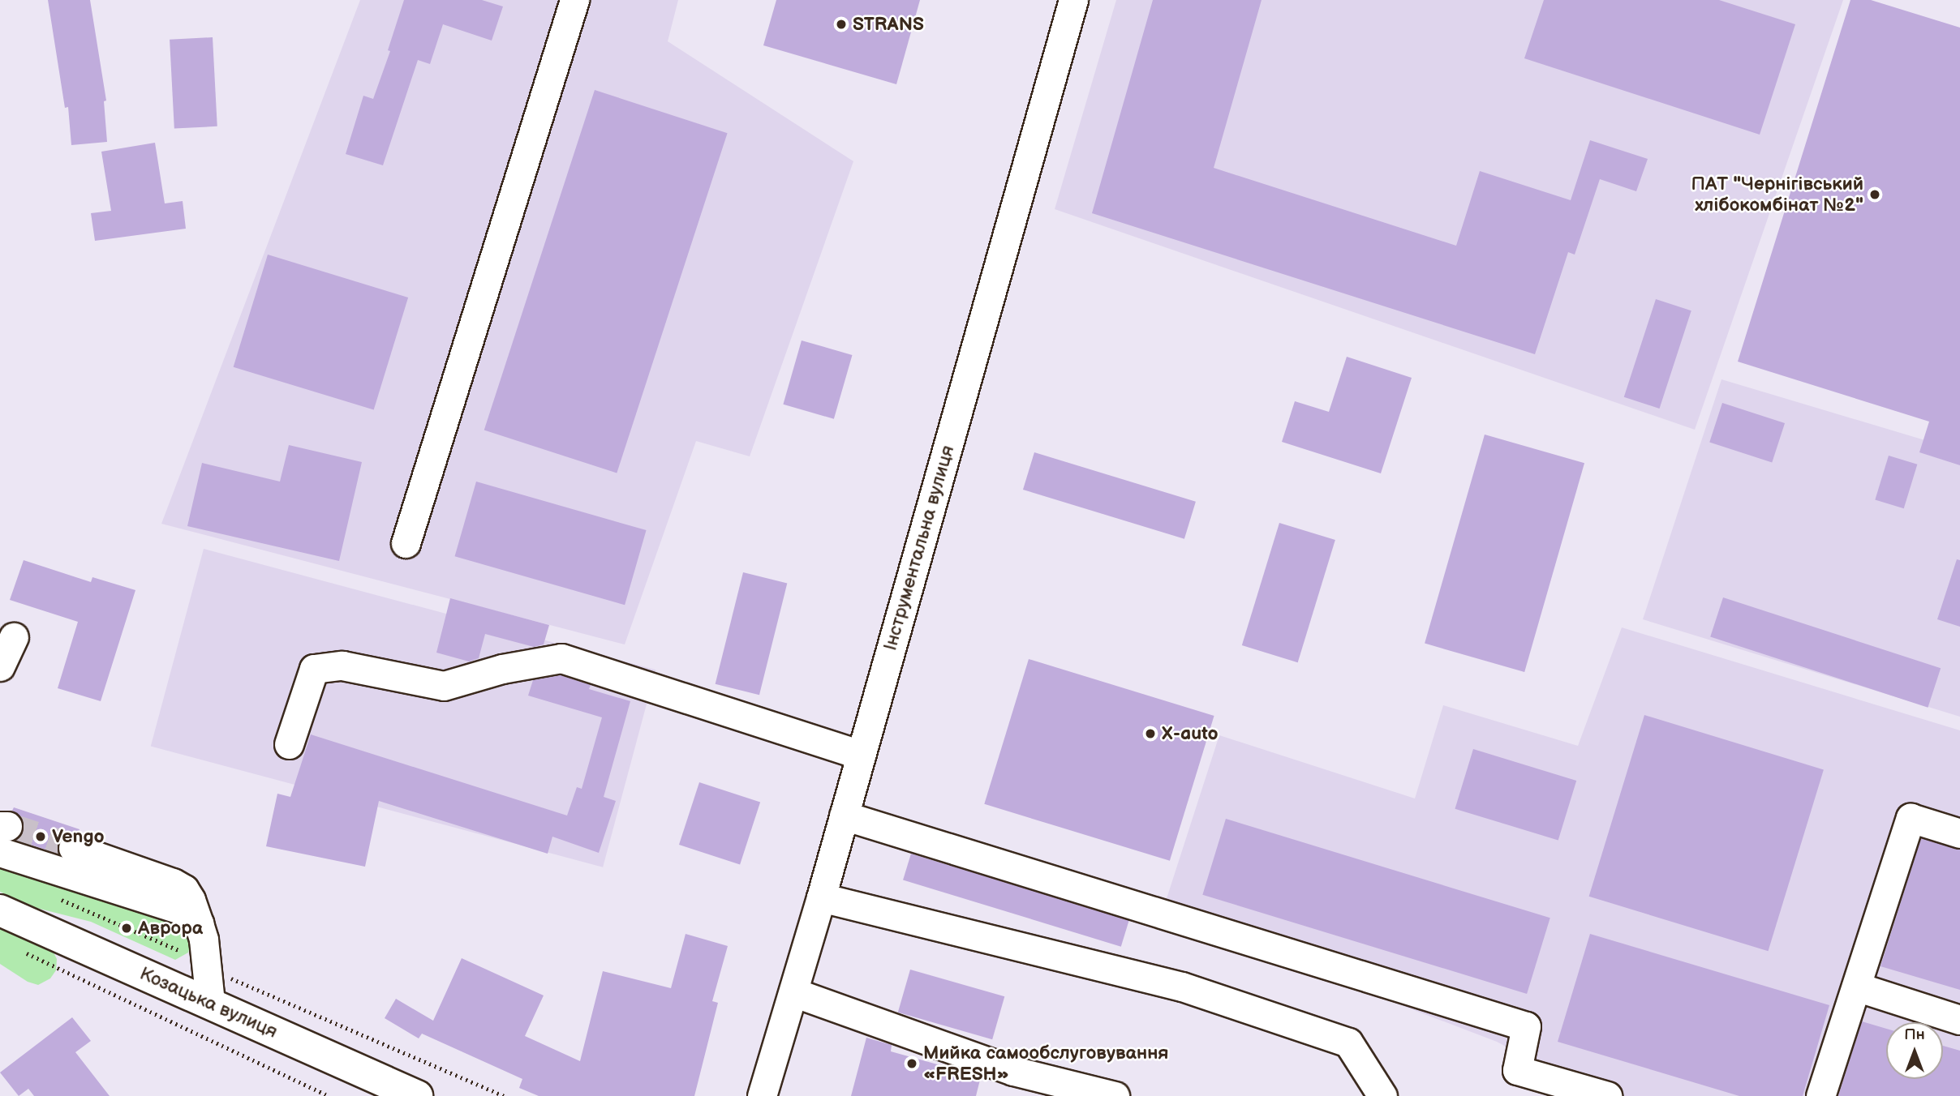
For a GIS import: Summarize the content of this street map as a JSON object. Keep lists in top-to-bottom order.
{
  "streets": {
    "main road": ["Козацька вулиця"],
    "street": ["Інструментальна вулиця"]
  },
  "places": [
    "STRANS",
    "ПАТ \"Чернігівський хлібокомбінат №2\"",
    "X-auto",
    "Vengo",
    "Аврора",
    "Мийка самообслуговування «FRESH»"
  ],
  "north": "top"
}
